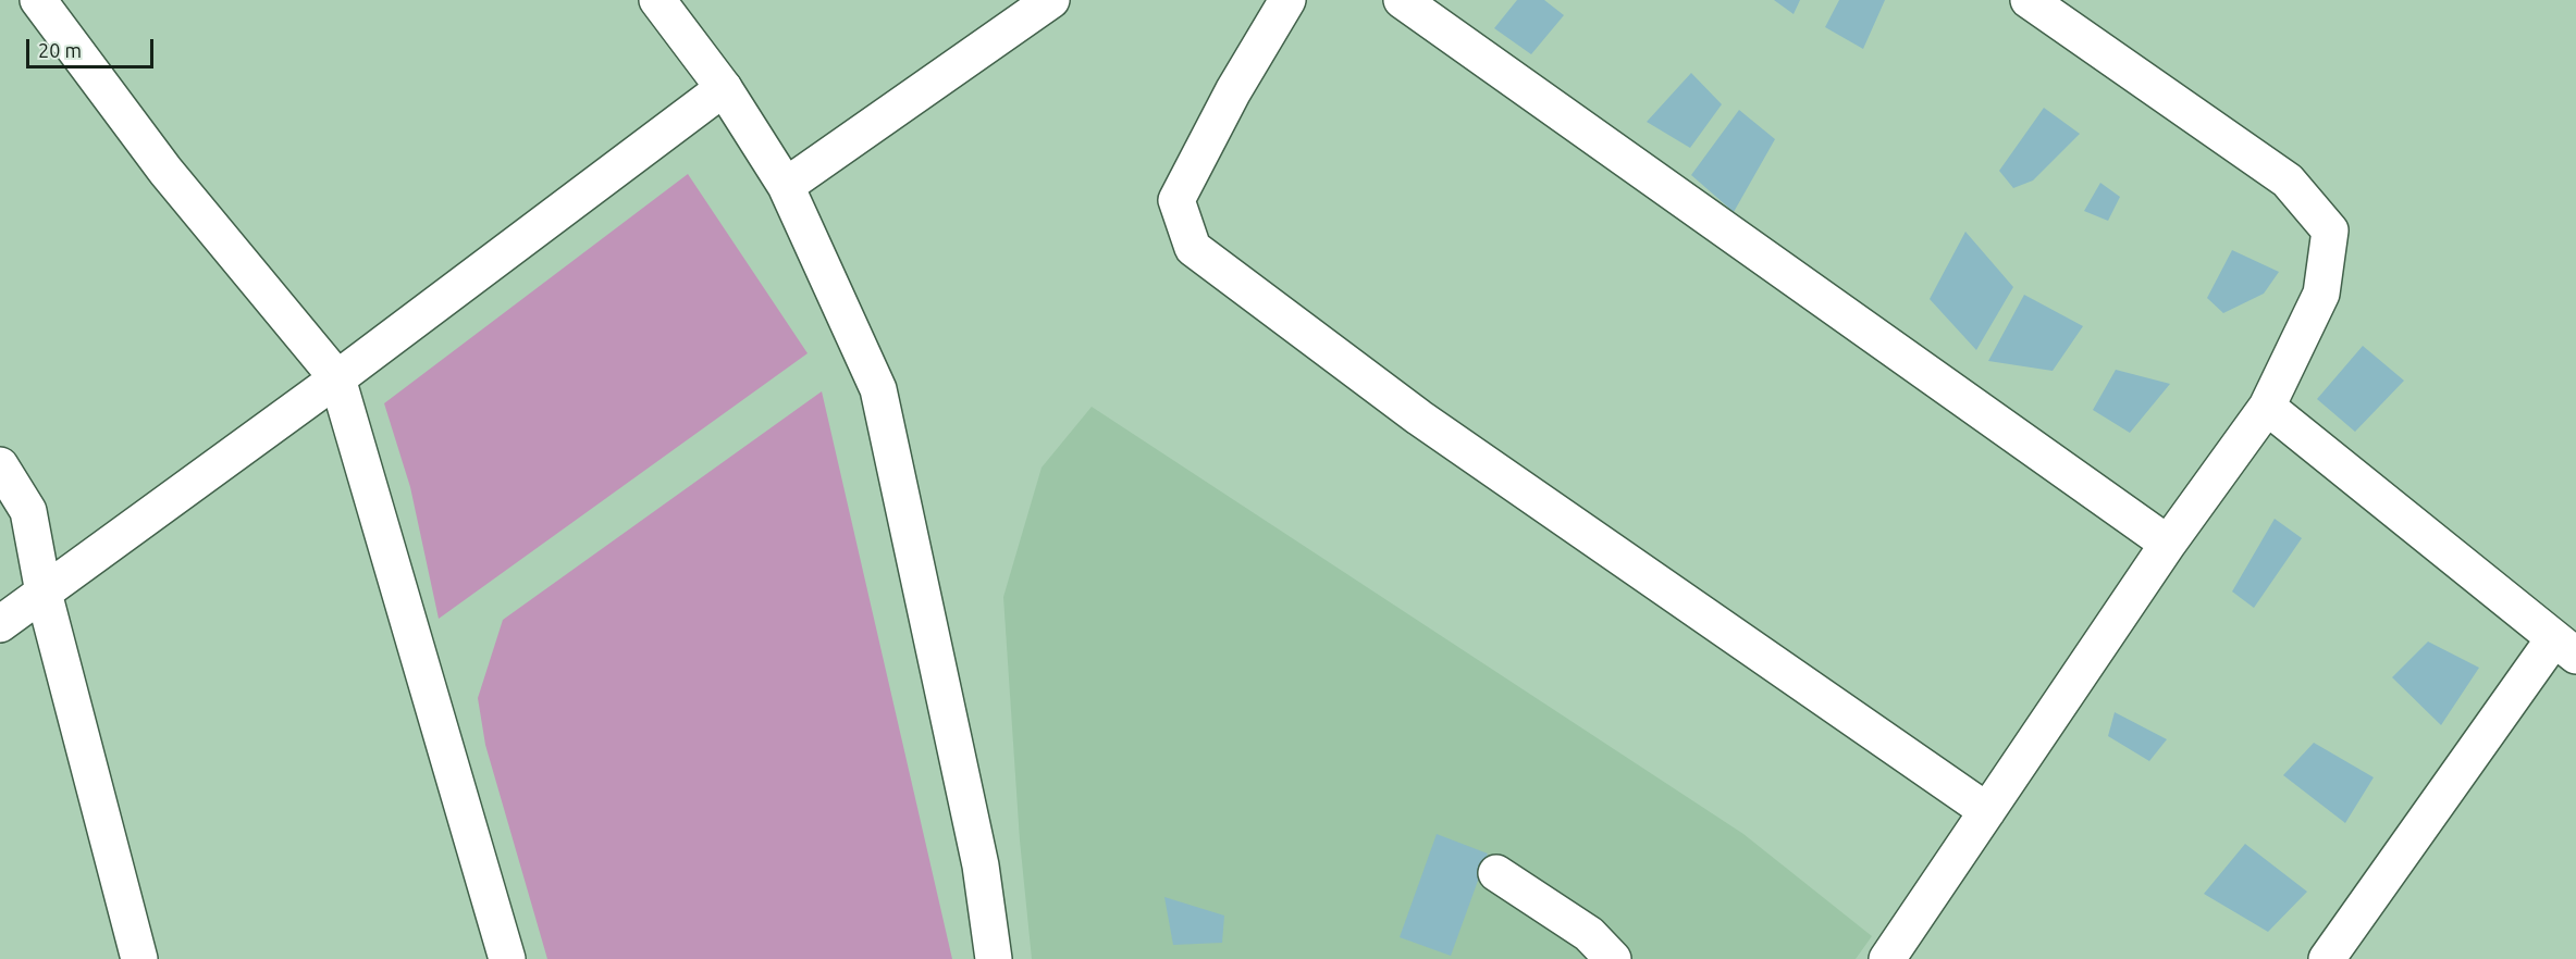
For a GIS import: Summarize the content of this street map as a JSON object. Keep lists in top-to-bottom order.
{
  "scale_bar": "20 m"
}
